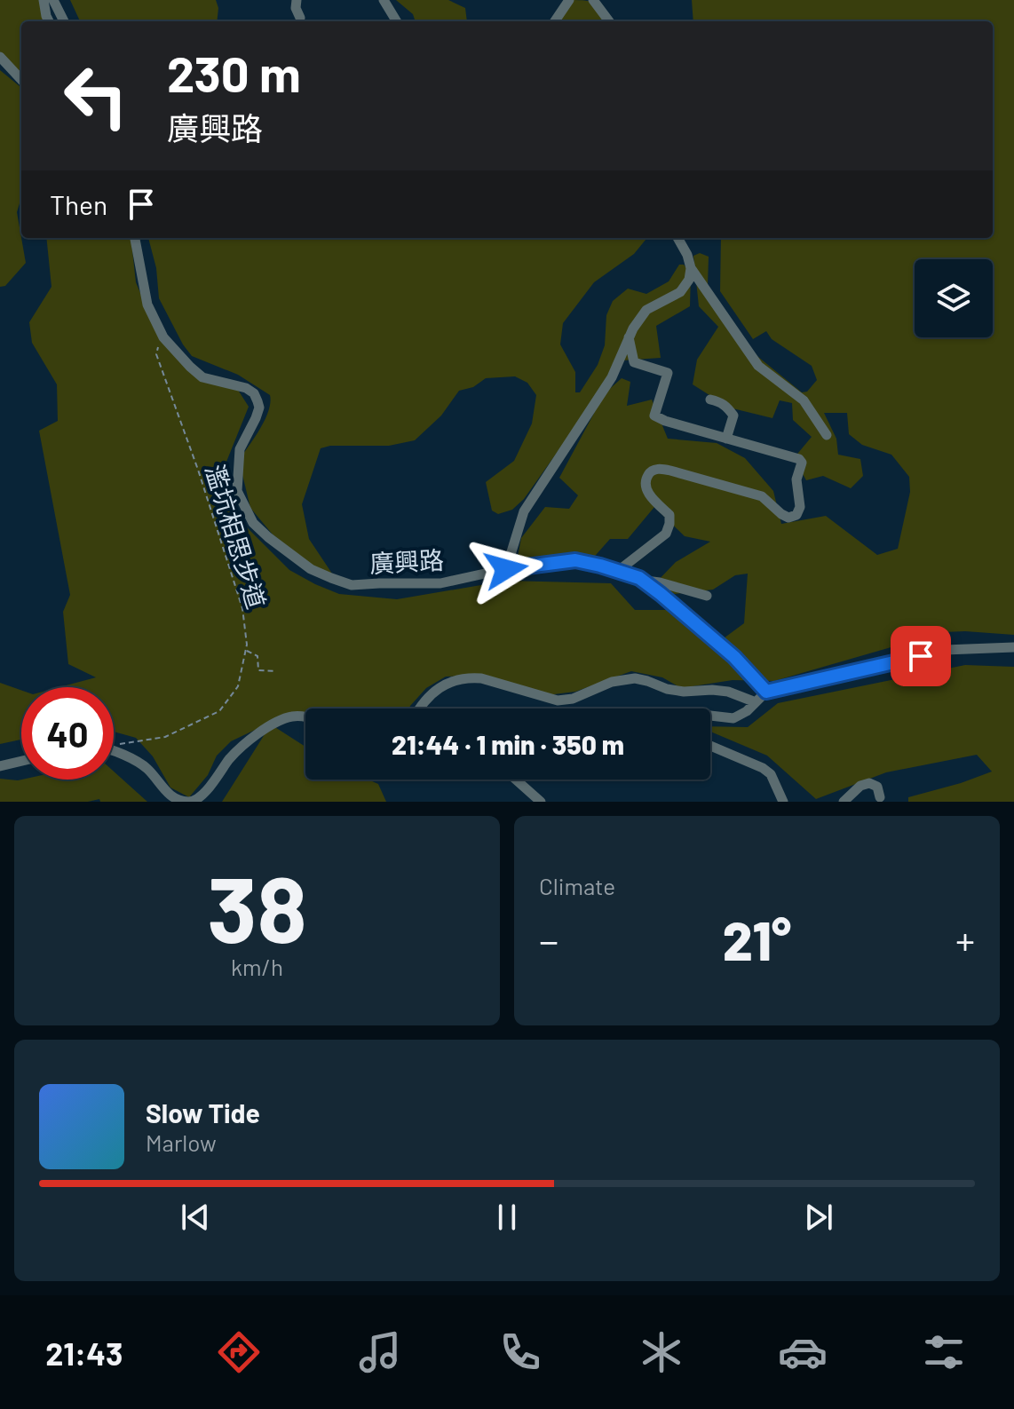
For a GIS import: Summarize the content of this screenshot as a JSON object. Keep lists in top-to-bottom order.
{
  "streets": {
    "street": ["廣興路"],
    "path": ["濫坑相思步道"]
  },
  "crossings": [
    ["濫坑相思步道", "廣興路"]
  ],
  "page": {
    "turn": ["230 m", "廣興路"],
    "then": "Then",
    "limit": "40",
    "trip": "21:44 · 1 min · 350 m",
    "tile": [
      ["38", "km/h"],
      "Climate"
    ],
    "heat": ["−", "21°", "+"],
    "song": ["Slow Tide", "Marlow"],
    "tabs": "21:43"
  }
}
